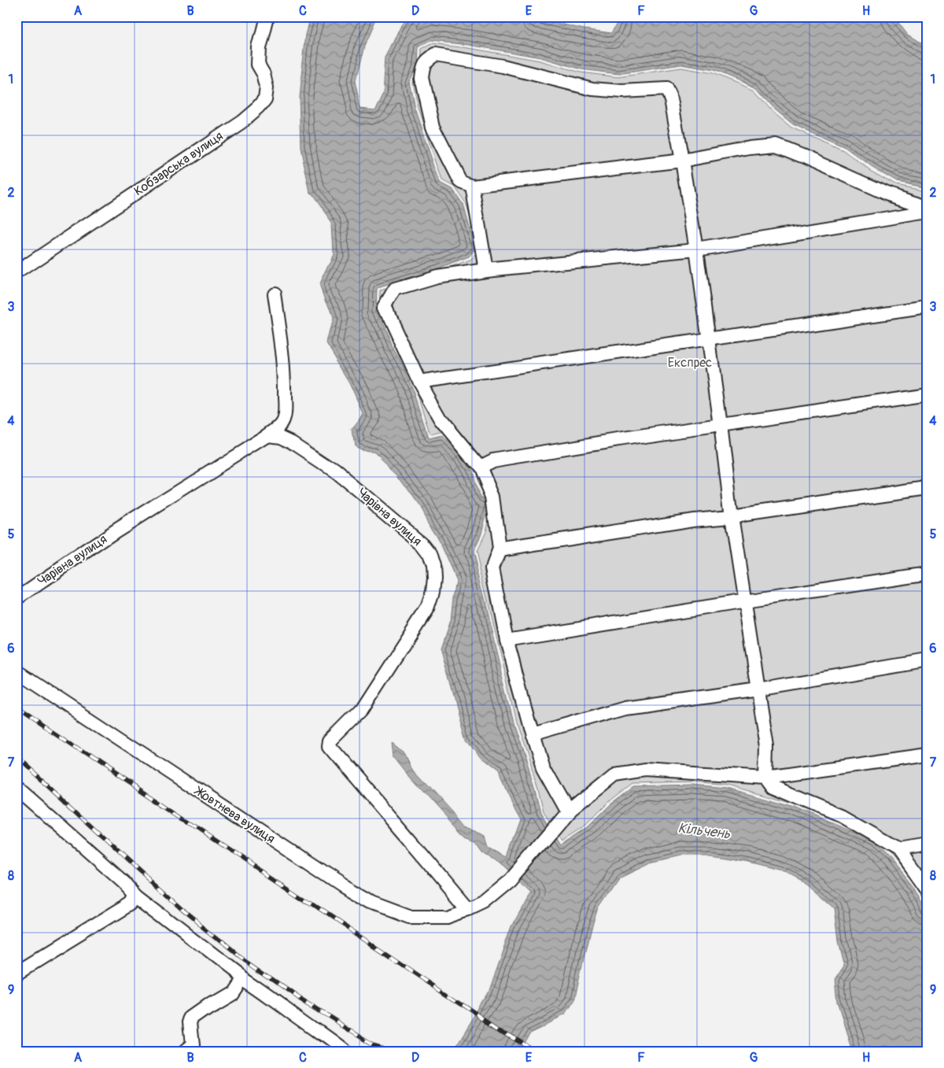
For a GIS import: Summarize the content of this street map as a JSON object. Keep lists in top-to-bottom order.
{
  "streets": {
    "street": ["Кобзарська вулиця", "Чарівна вулиця", "Жовтнева вулиця"]
  },
  "crossings": [
    ["Чарівна вулиця", "Жовтнева вулиця"]
  ],
  "water": ["Кільчень"],
  "parks": ["Експрес"],
  "grid": {
    "columns": [
      "A",
      "B",
      "C",
      "D",
      "E",
      "F",
      "G",
      "H"
    ],
    "rows": [
      "1",
      "2",
      "3",
      "4",
      "5",
      "6",
      "7",
      "8",
      "9"
    ]
  }
}
